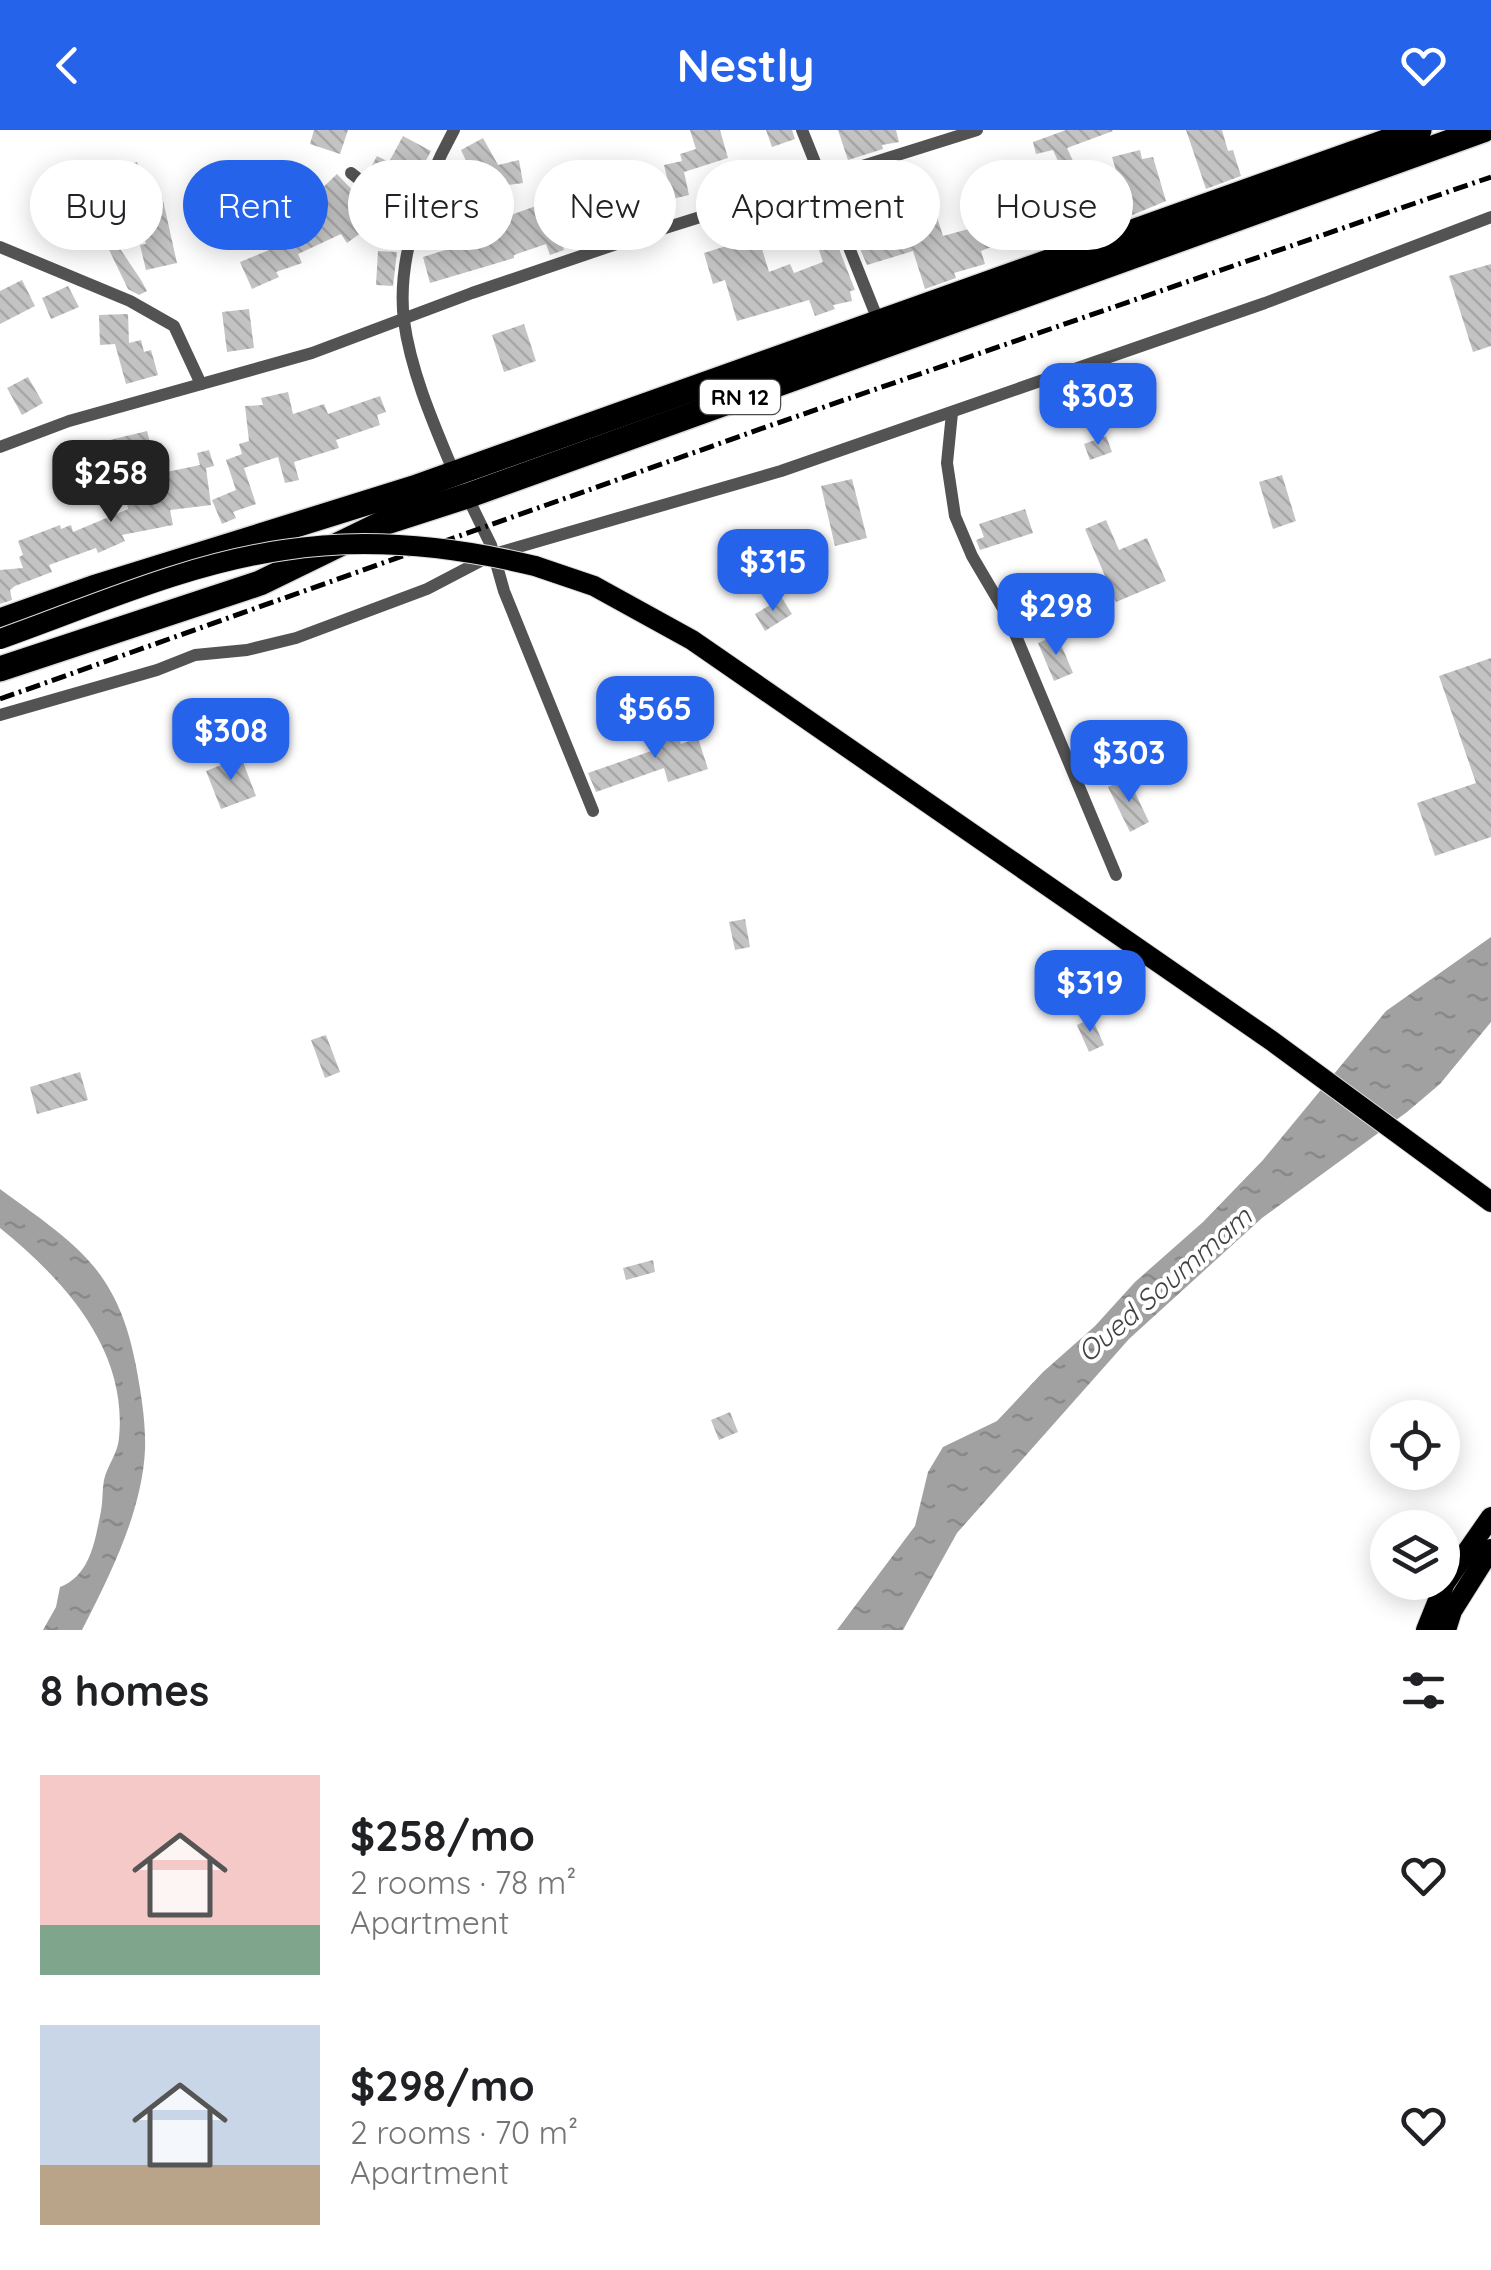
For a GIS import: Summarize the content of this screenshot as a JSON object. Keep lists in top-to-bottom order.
{
  "streets": {
    "highway": ["RN 12"]
  },
  "water": ["Oued Soummam"],
  "page": {
    "header": "Nestly",
    "chip": [
      "Buy",
      "Rent",
      "Filters",
      "New",
      "Apartment",
      "House"
    ],
    "price": [
      "$303",
      "$258",
      "$315",
      "$298",
      "$565",
      "$308",
      "$303",
      "$319"
    ],
    "heading": "8 homes",
    "list": [
      {
        "name": "$258/mo",
        "note": "2 rooms · 78 m² · Apartment"
      },
      {
        "name": "$298/mo",
        "note": "2 rooms · 70 m² · Apartment"
      }
    ]
  }
}
